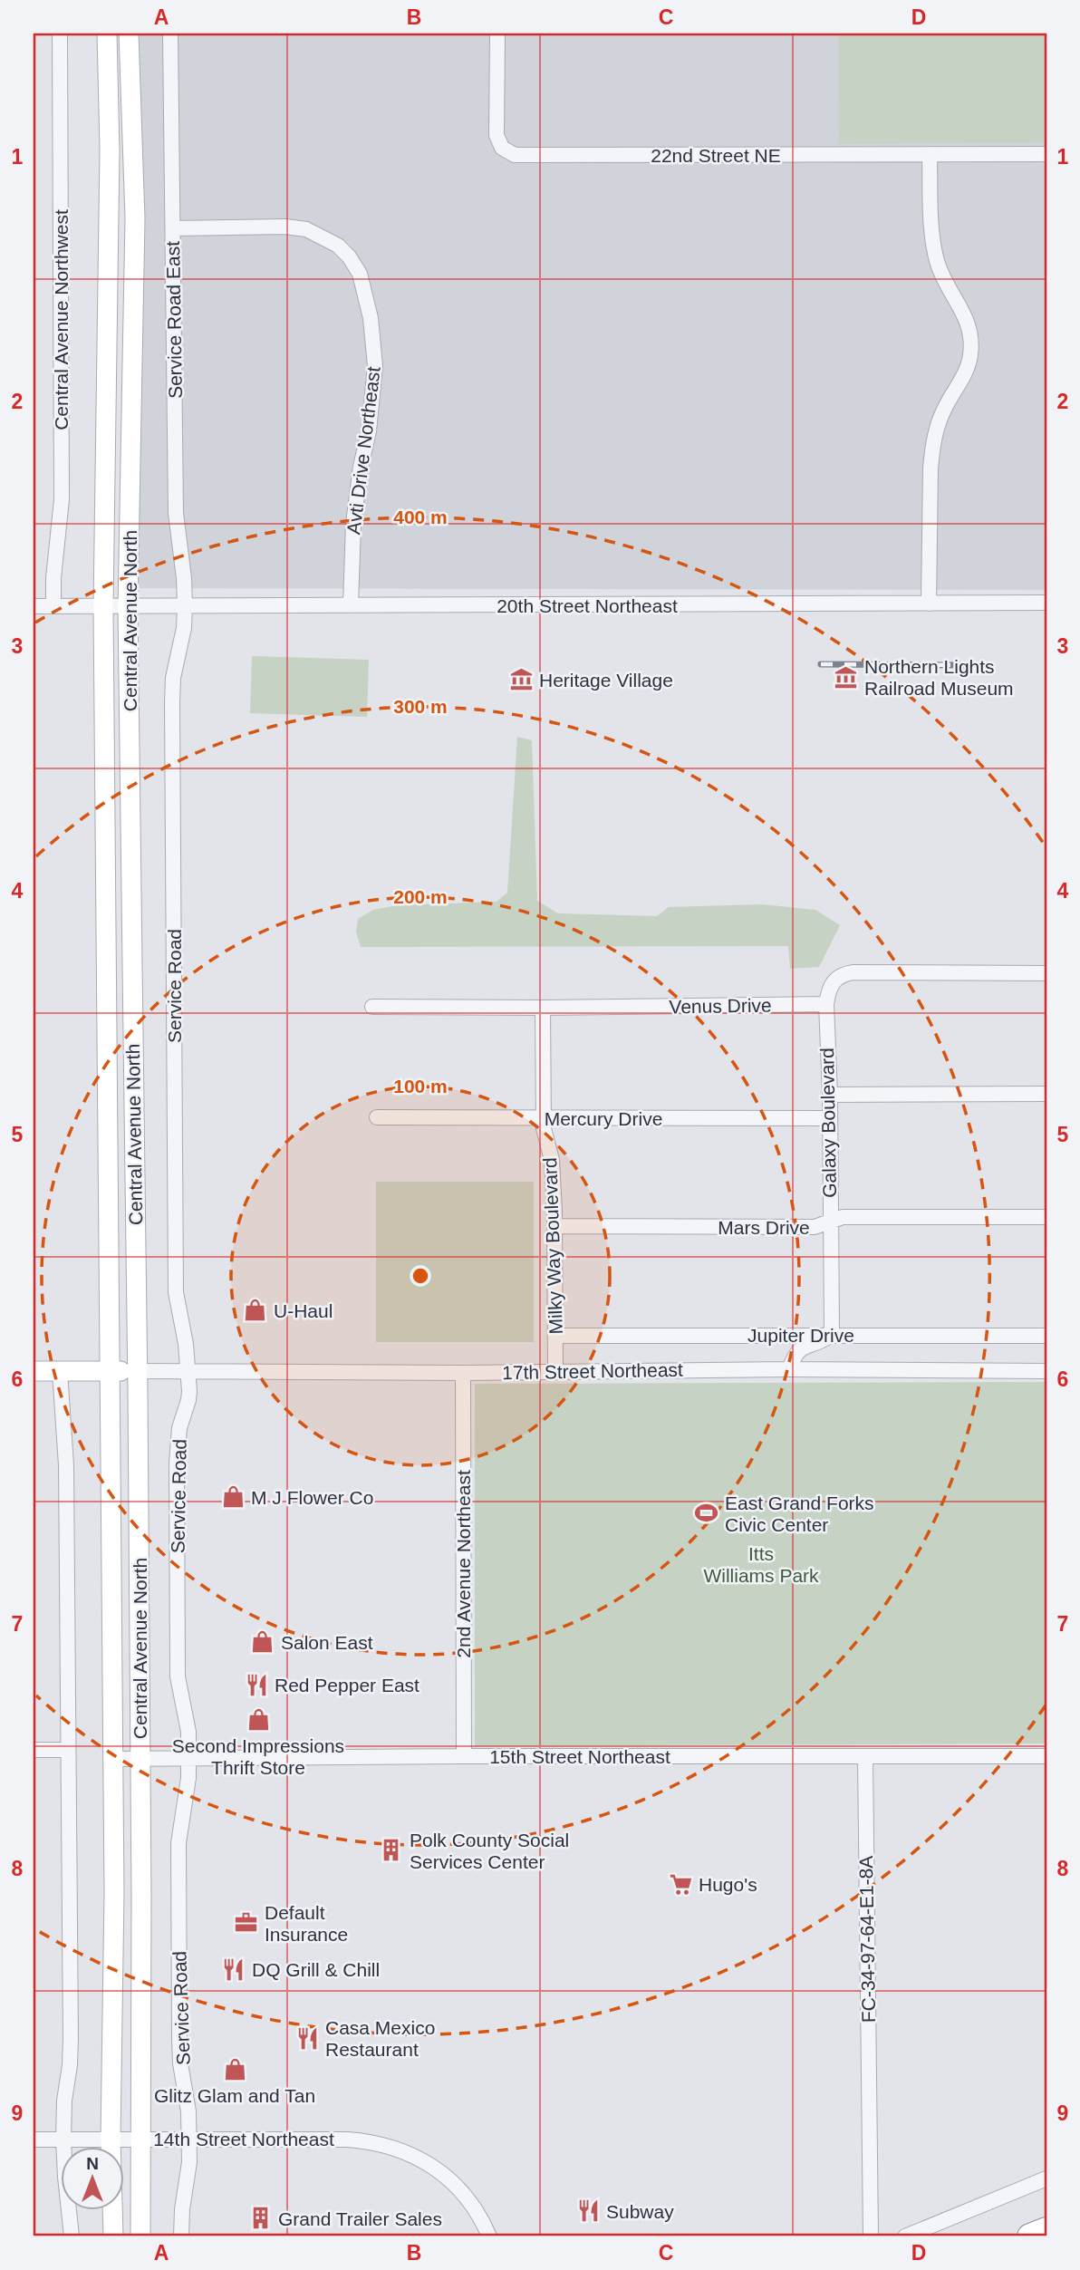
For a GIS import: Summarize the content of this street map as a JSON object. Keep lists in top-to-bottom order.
{
  "streets": {
    "main road": ["Central Avenue North"],
    "street": [
      "22nd Street NE",
      "Central Avenue Northwest",
      "Service Road East",
      "Avti Drive Northeast",
      "20th Street Northeast",
      "Service Road",
      "Venus Drive",
      "Mercury Drive",
      "Galaxy Boulevard",
      "Mars Drive",
      "Milky Way Boulevard",
      "Jupiter Drive",
      "17th Street Northeast",
      "2nd Avenue Northeast",
      "15th Street Northeast",
      "FC-34-97-64-E1-8A",
      "14th Street Northeast"
    ]
  },
  "crossings": [
    ["Central Avenue Northwest", "20th Street Northeast"],
    ["Service Road East", "Avti Drive Northeast"],
    ["Service Road East", "20th Street Northeast"],
    ["Service Road East", "Service Road"],
    ["Avti Drive Northeast", "20th Street Northeast"],
    ["20th Street Northeast", "Central Avenue North"],
    ["20th Street Northeast", "Service Road"],
    ["Central Avenue North", "17th Street Northeast"],
    ["Central Avenue North", "15th Street Northeast"],
    ["Central Avenue North", "14th Street Northeast"],
    ["Service Road", "17th Street Northeast"],
    ["Service Road", "15th Street Northeast"],
    ["Service Road", "14th Street Northeast"],
    ["Venus Drive", "Galaxy Boulevard"],
    ["Venus Drive", "Milky Way Boulevard"],
    ["Mercury Drive", "Galaxy Boulevard"],
    ["Mercury Drive", "Milky Way Boulevard"],
    ["Galaxy Boulevard", "Mars Drive"],
    ["Galaxy Boulevard", "Jupiter Drive"],
    ["Mars Drive", "Milky Way Boulevard"],
    ["Milky Way Boulevard", "Jupiter Drive"],
    ["Milky Way Boulevard", "17th Street Northeast"],
    ["17th Street Northeast", "2nd Avenue Northeast"],
    ["2nd Avenue Northeast", "15th Street Northeast"],
    ["15th Street Northeast", "FC-34-97-64-E1-8A"]
  ],
  "parks": ["Itts Williams Park"],
  "places": {
    "museum": ["Northern Lights Railroad Museum", "Heritage Village"],
    "shop": [
      "U-Haul",
      "M J Flower Co",
      "Salon East",
      "Second Impressions Thrift Store",
      "Glitz Glam and Tan"
    ],
    "sports": ["East Grand Forks Civic Center"],
    "restaurant": [
      "Red Pepper East",
      "DQ Grill & Chill",
      "Casa Mexico Restaurant",
      "Subway"
    ],
    "building": ["Polk County Social Services Center", "Grand Trailer Sales"],
    "supermarket": ["Hugo's"],
    "office": ["Default Insurance"]
  },
  "north": "top",
  "grid": {
    "columns": [
      "A",
      "B",
      "C",
      "D"
    ],
    "rows": [
      "1",
      "2",
      "3",
      "4",
      "5",
      "6",
      "7",
      "8",
      "9"
    ]
  },
  "rings": [
    "400 m",
    "300 m",
    "200 m",
    "100 m"
  ]
}
